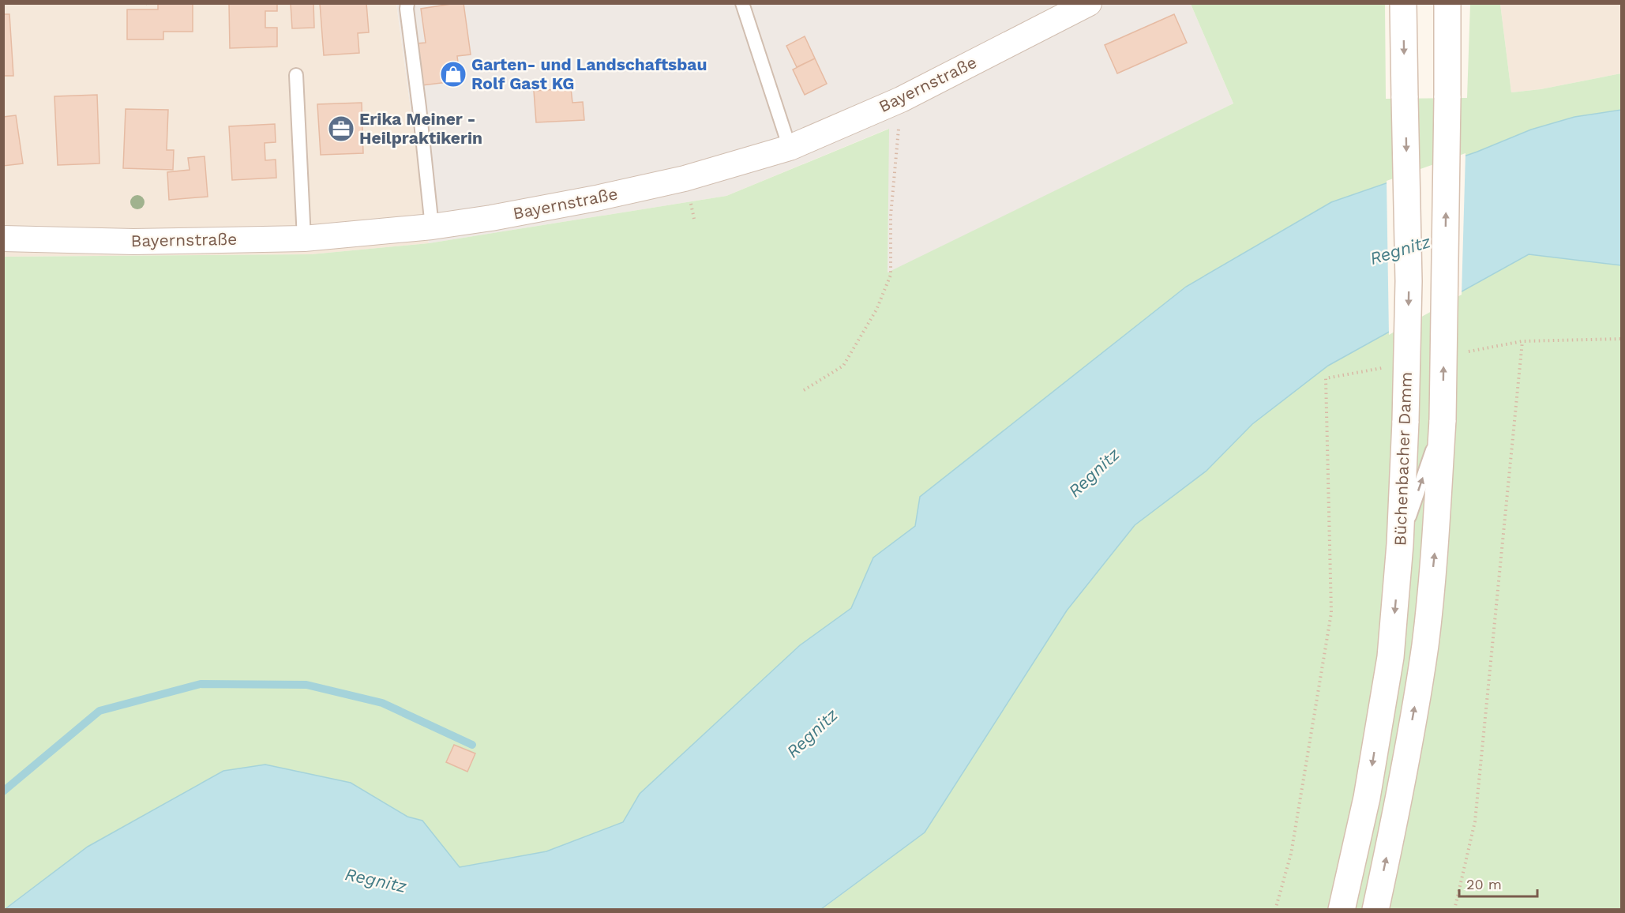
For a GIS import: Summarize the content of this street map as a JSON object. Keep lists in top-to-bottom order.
{
  "streets": {
    "main road": ["Büchenbacher Damm"],
    "street": ["Bayernstraße"]
  },
  "water": ["Regnitz"],
  "places": {
    "shop": ["Garten- und Landschaftsbau Rolf Gast KG"],
    "office": ["Erika Meiner - Heilpraktikerin"]
  },
  "scale_bar": "20 m"
}
